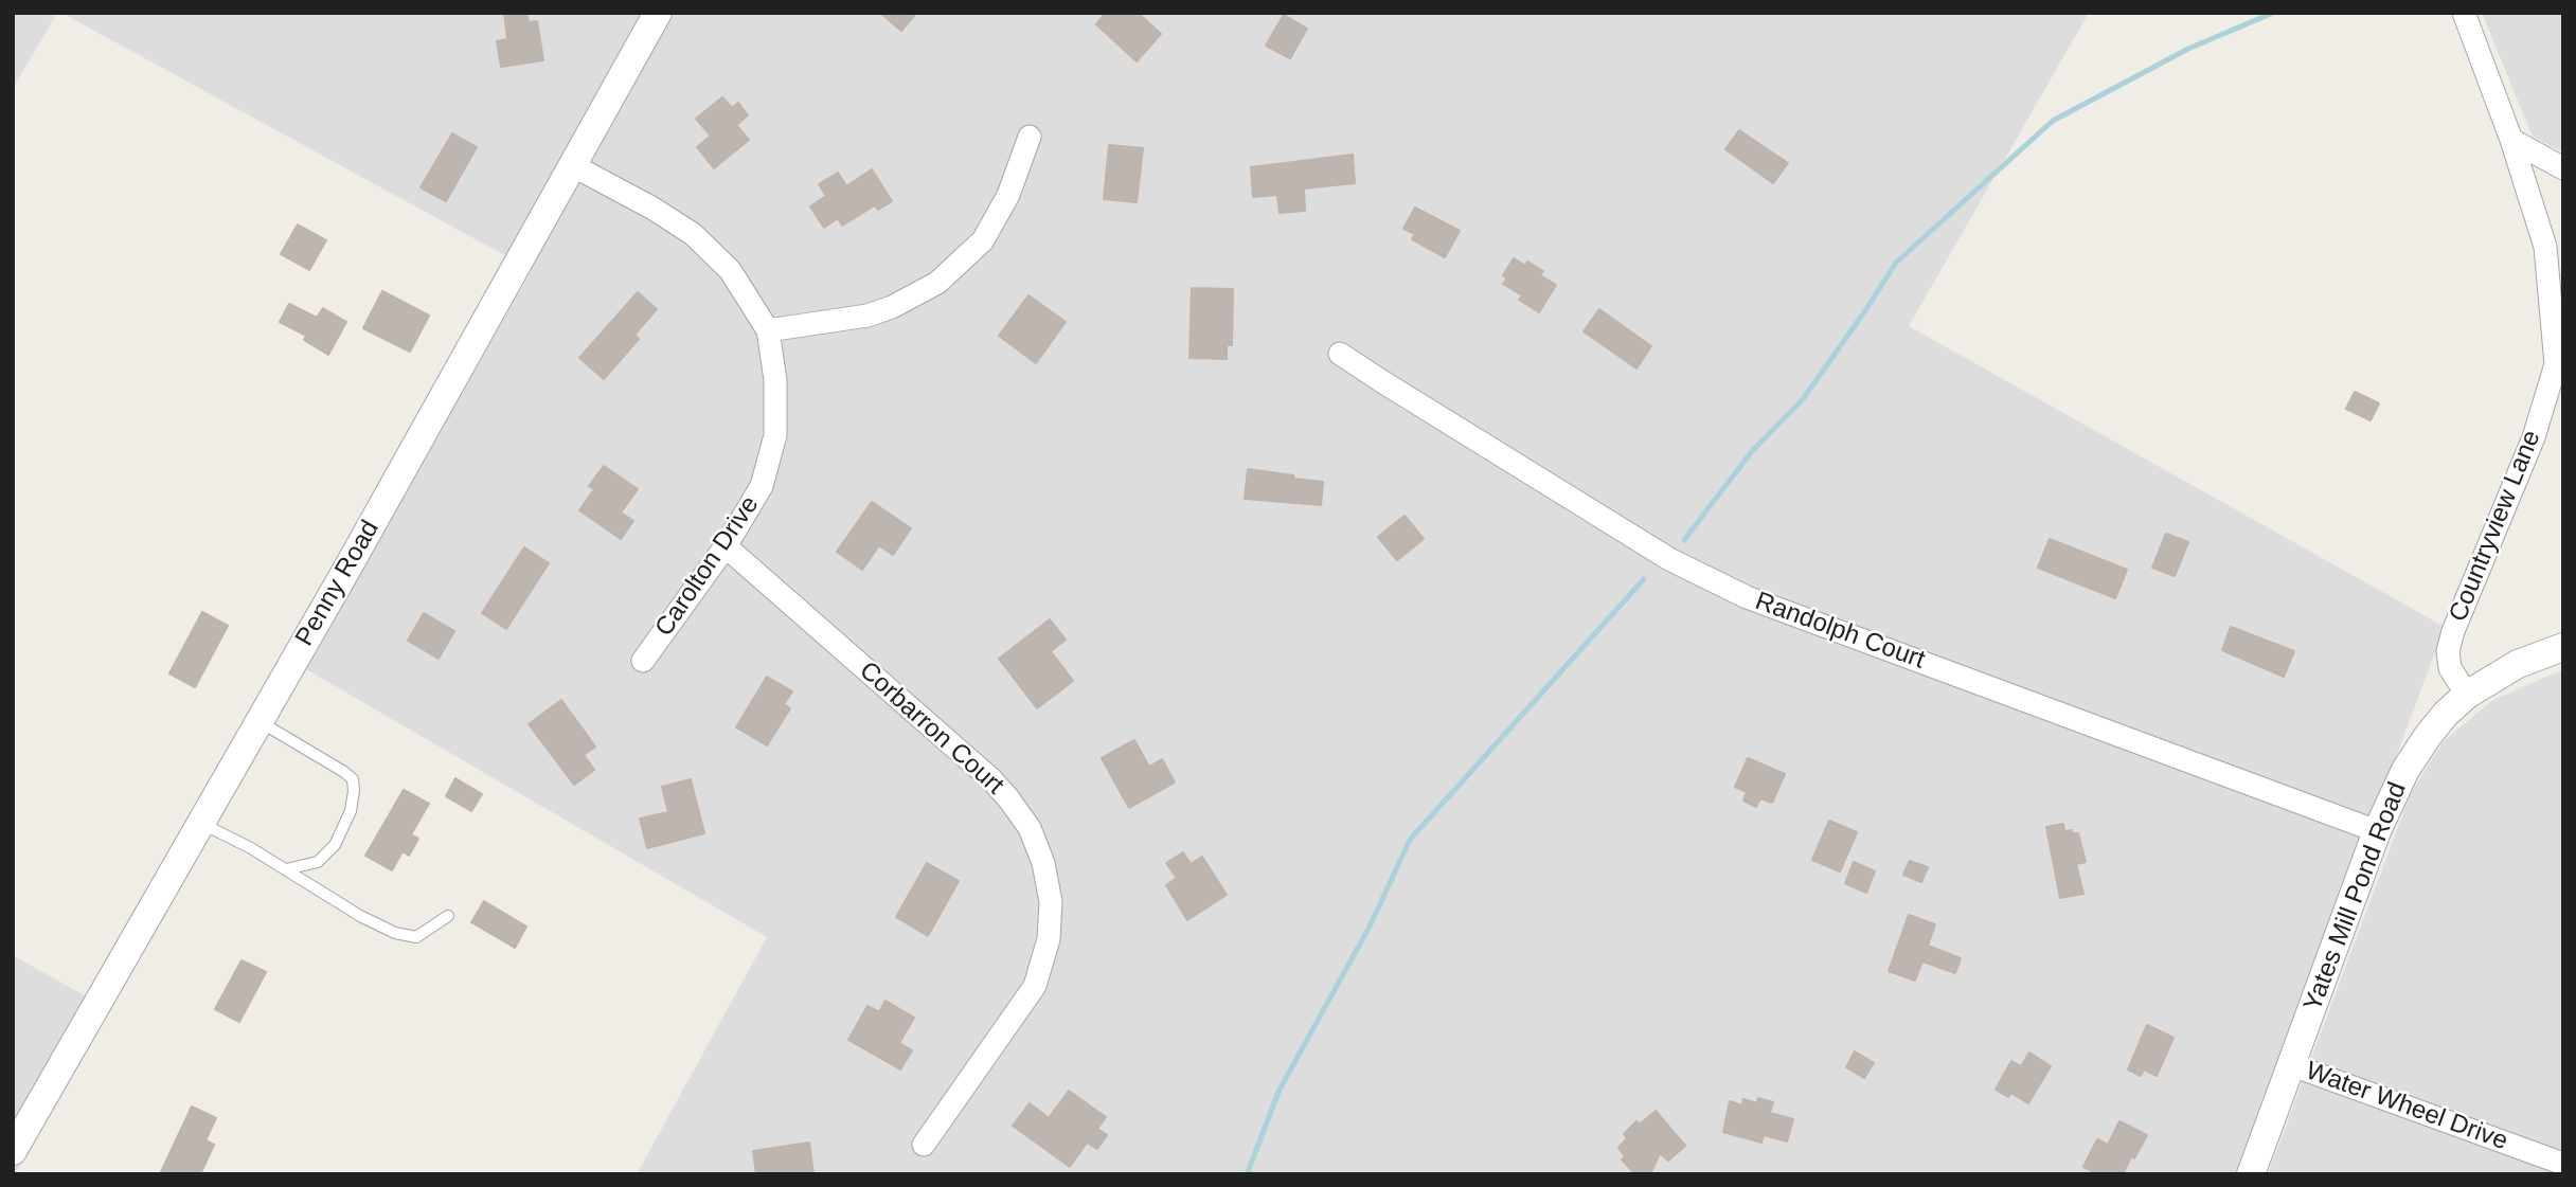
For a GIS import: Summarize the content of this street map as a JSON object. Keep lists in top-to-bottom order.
{
  "streets": {
    "street": [
      "Countryview Lane",
      "Carolton Drive",
      "Penny Road",
      "Randolph Court",
      "Corbarron Court",
      "Yates Mill Pond Road",
      "Water Wheel Drive"
    ]
  },
  "crossings": [
    ["Countryview Lane", "Yates Mill Pond Road"],
    ["Carolton Drive", "Penny Road"],
    ["Carolton Drive", "Corbarron Court"],
    ["Randolph Court", "Yates Mill Pond Road"],
    ["Yates Mill Pond Road", "Water Wheel Drive"]
  ]
}
